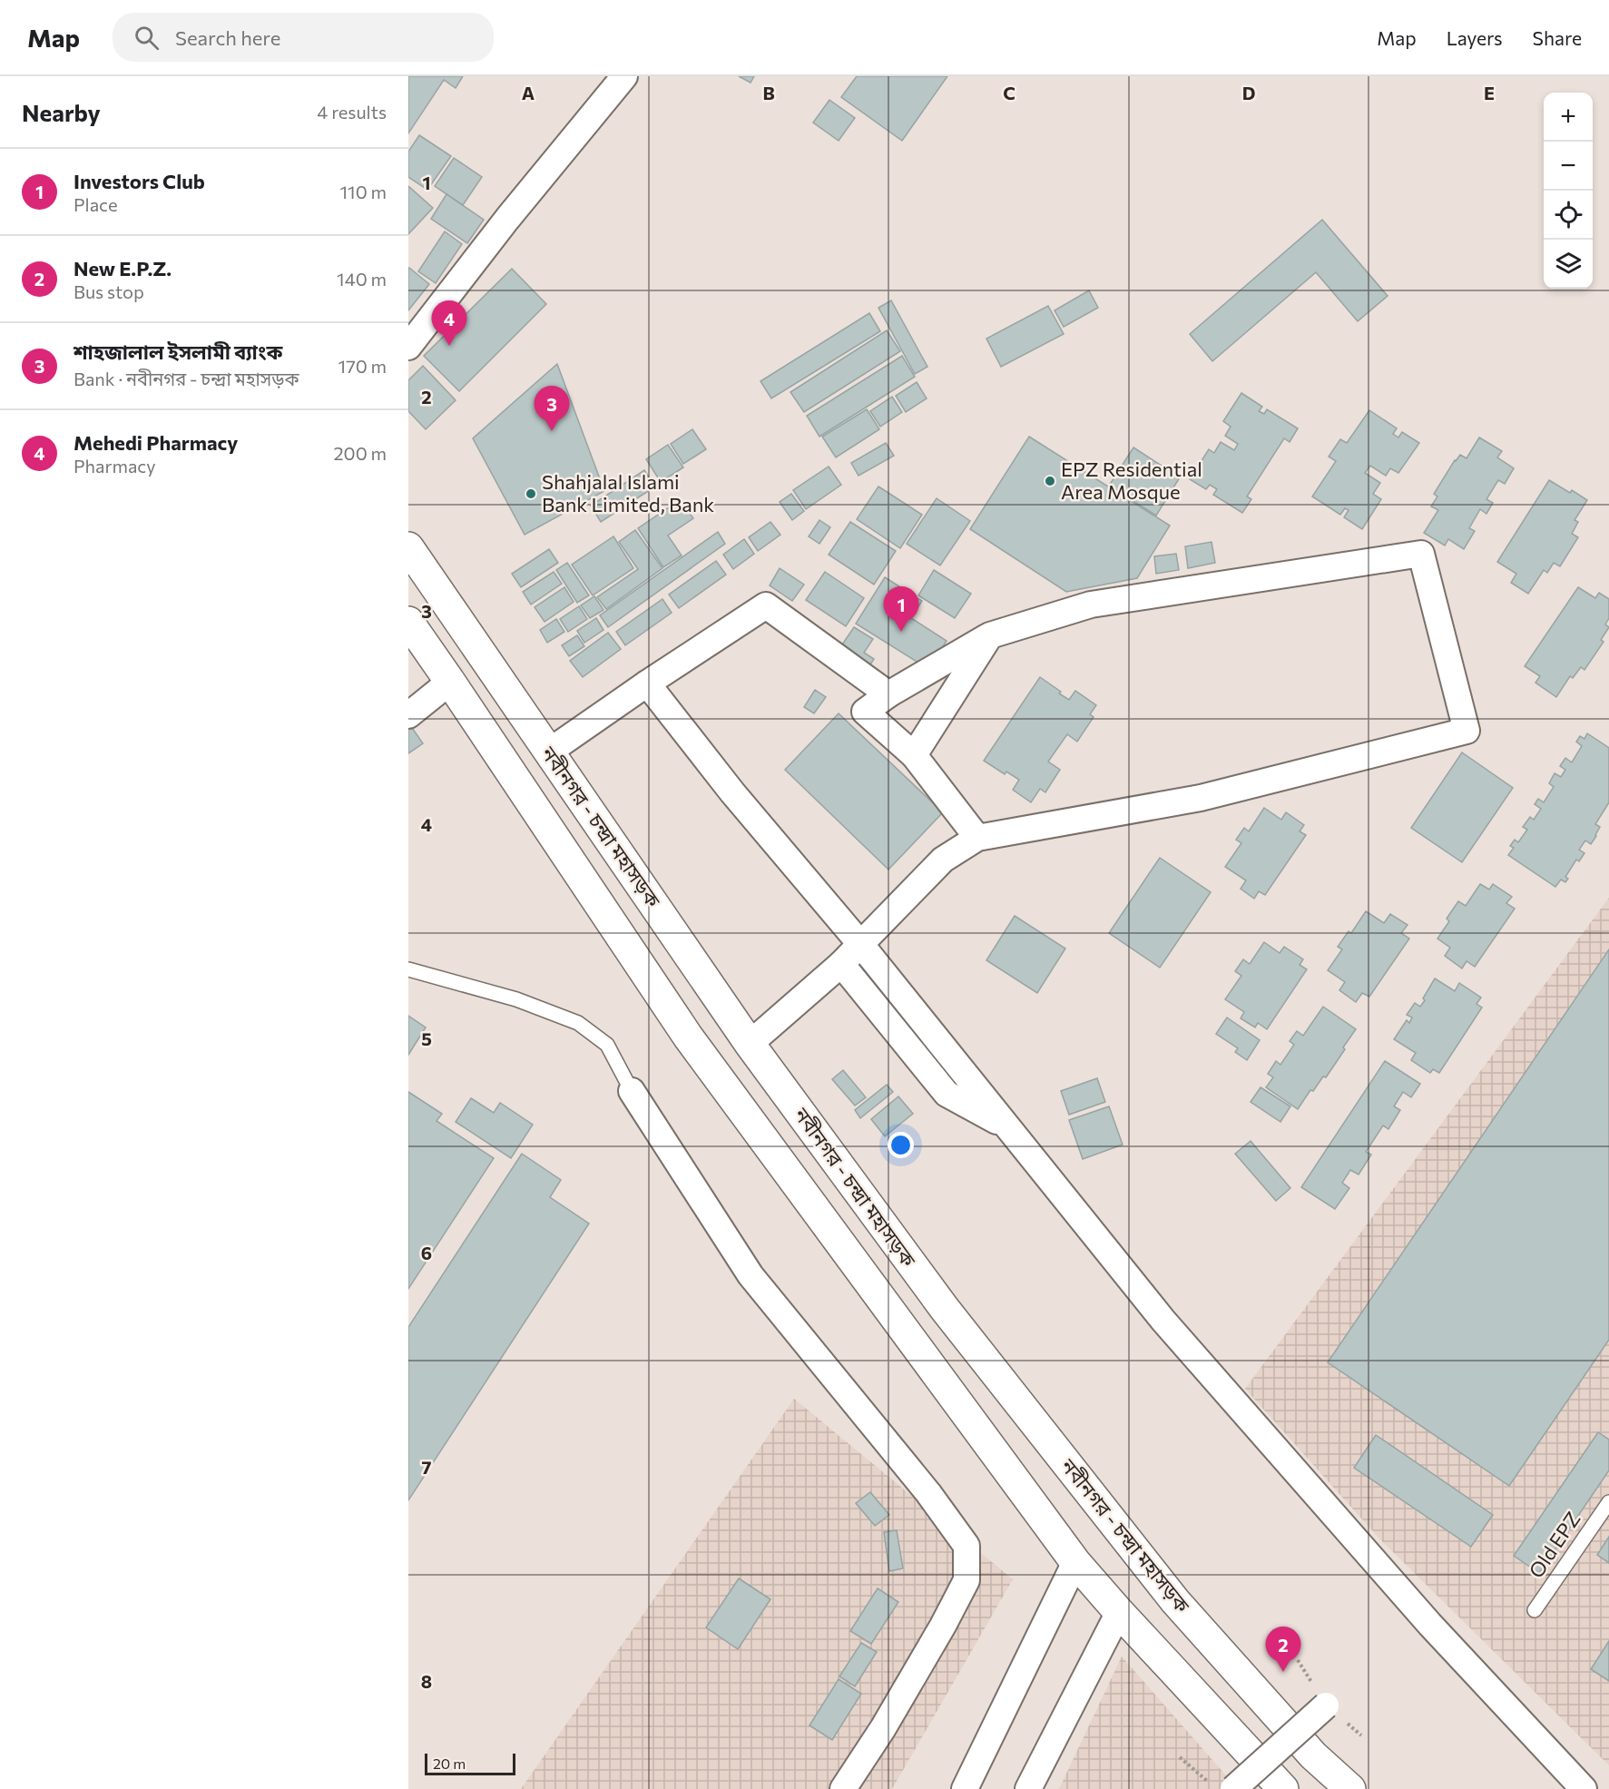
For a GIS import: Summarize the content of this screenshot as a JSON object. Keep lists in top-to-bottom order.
{
  "streets": {
    "highway": ["নবীনগর - চন্দ্রা মহাসড়ক"],
    "lane": ["Old EPZ"]
  },
  "places": ["EPZ Residential Area Mosque", "Shahjalal Islami Bank Limited, Bank"],
  "scale_bar": "20 m",
  "page": {
    "header": "Map",
    "search": "Search here",
    "nav": ["Map", "Layers", "Share"],
    "heading": ["Nearby", "4 results"],
    "map_buttons": ["+", "−"],
    "list": [
      {
        "mark": "1",
        "name": "Investors Club",
        "note": "Place",
        "value": "110 m"
      },
      {
        "mark": "2",
        "name": "New E.P.Z.",
        "note": "Bus stop",
        "value": "140 m"
      },
      {
        "mark": "3",
        "name": "শাহজালাল ইসলামী ব্যাংক",
        "note": "Bank · নবীনগর - চন্দ্রা মহাসড়ক",
        "value": "170 m"
      },
      {
        "mark": "4",
        "name": "Mehedi Pharmacy",
        "note": "Pharmacy",
        "value": "200 m"
      }
    ],
    "pins": [
      "4",
      "3",
      "1",
      "2"
    ],
    "scale": "20 m"
  },
  "grid": {
    "columns": [
      "A",
      "B",
      "C",
      "D",
      "E"
    ],
    "rows": [
      "1",
      "2",
      "3",
      "4",
      "5",
      "6",
      "7",
      "8"
    ]
  }
}
